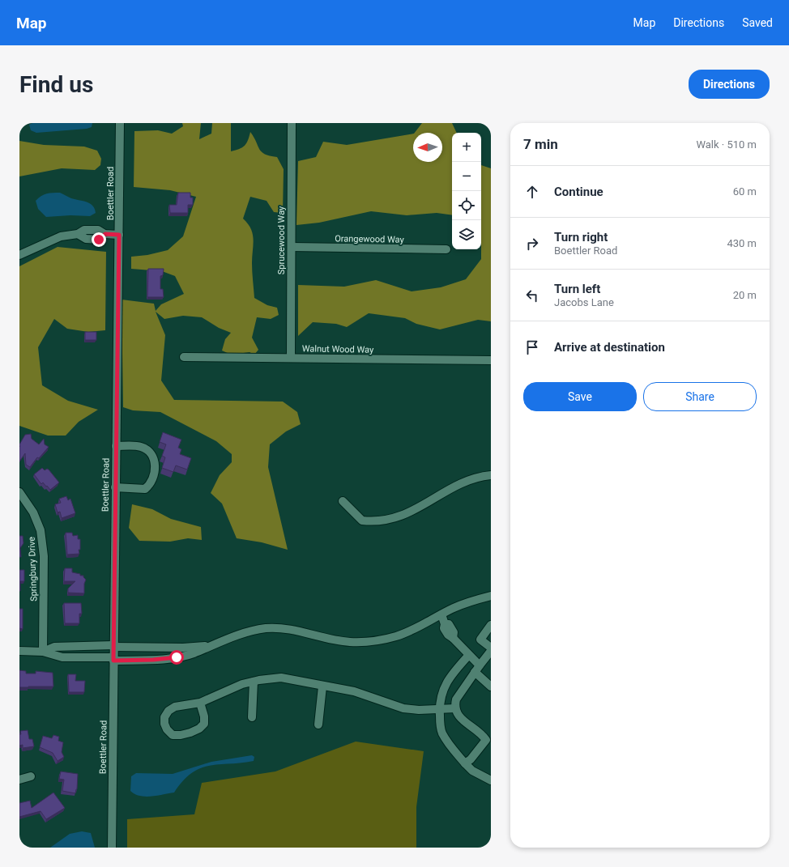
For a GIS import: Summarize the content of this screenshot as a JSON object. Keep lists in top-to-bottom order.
{
  "streets": {
    "street": [
      "Boettler Road",
      "Orangewood Way",
      "Sprucewood Way",
      "Walnut Wood Way",
      "Springbury Drive"
    ]
  },
  "crossings": [
    ["Orangewood Way", "Sprucewood Way"],
    ["Sprucewood Way", "Walnut Wood Way"]
  ],
  "north": "left",
  "page": {
    "header": "Map",
    "nav": ["Map", "Directions", "Saved"],
    "buttons": [
      "Directions",
      ["Save", "Share"]
    ],
    "title": "Find us",
    "heading": ["7 min", "Walk · 510 m"],
    "map_buttons": ["+", "−"],
    "list": [
      ["Continue", "60 m"],
      ["Turn right", "Boettler Road", "430 m"],
      ["Turn left", "Jacobs Lane", "20 m"],
      "Arrive at destination"
    ]
  }
}
